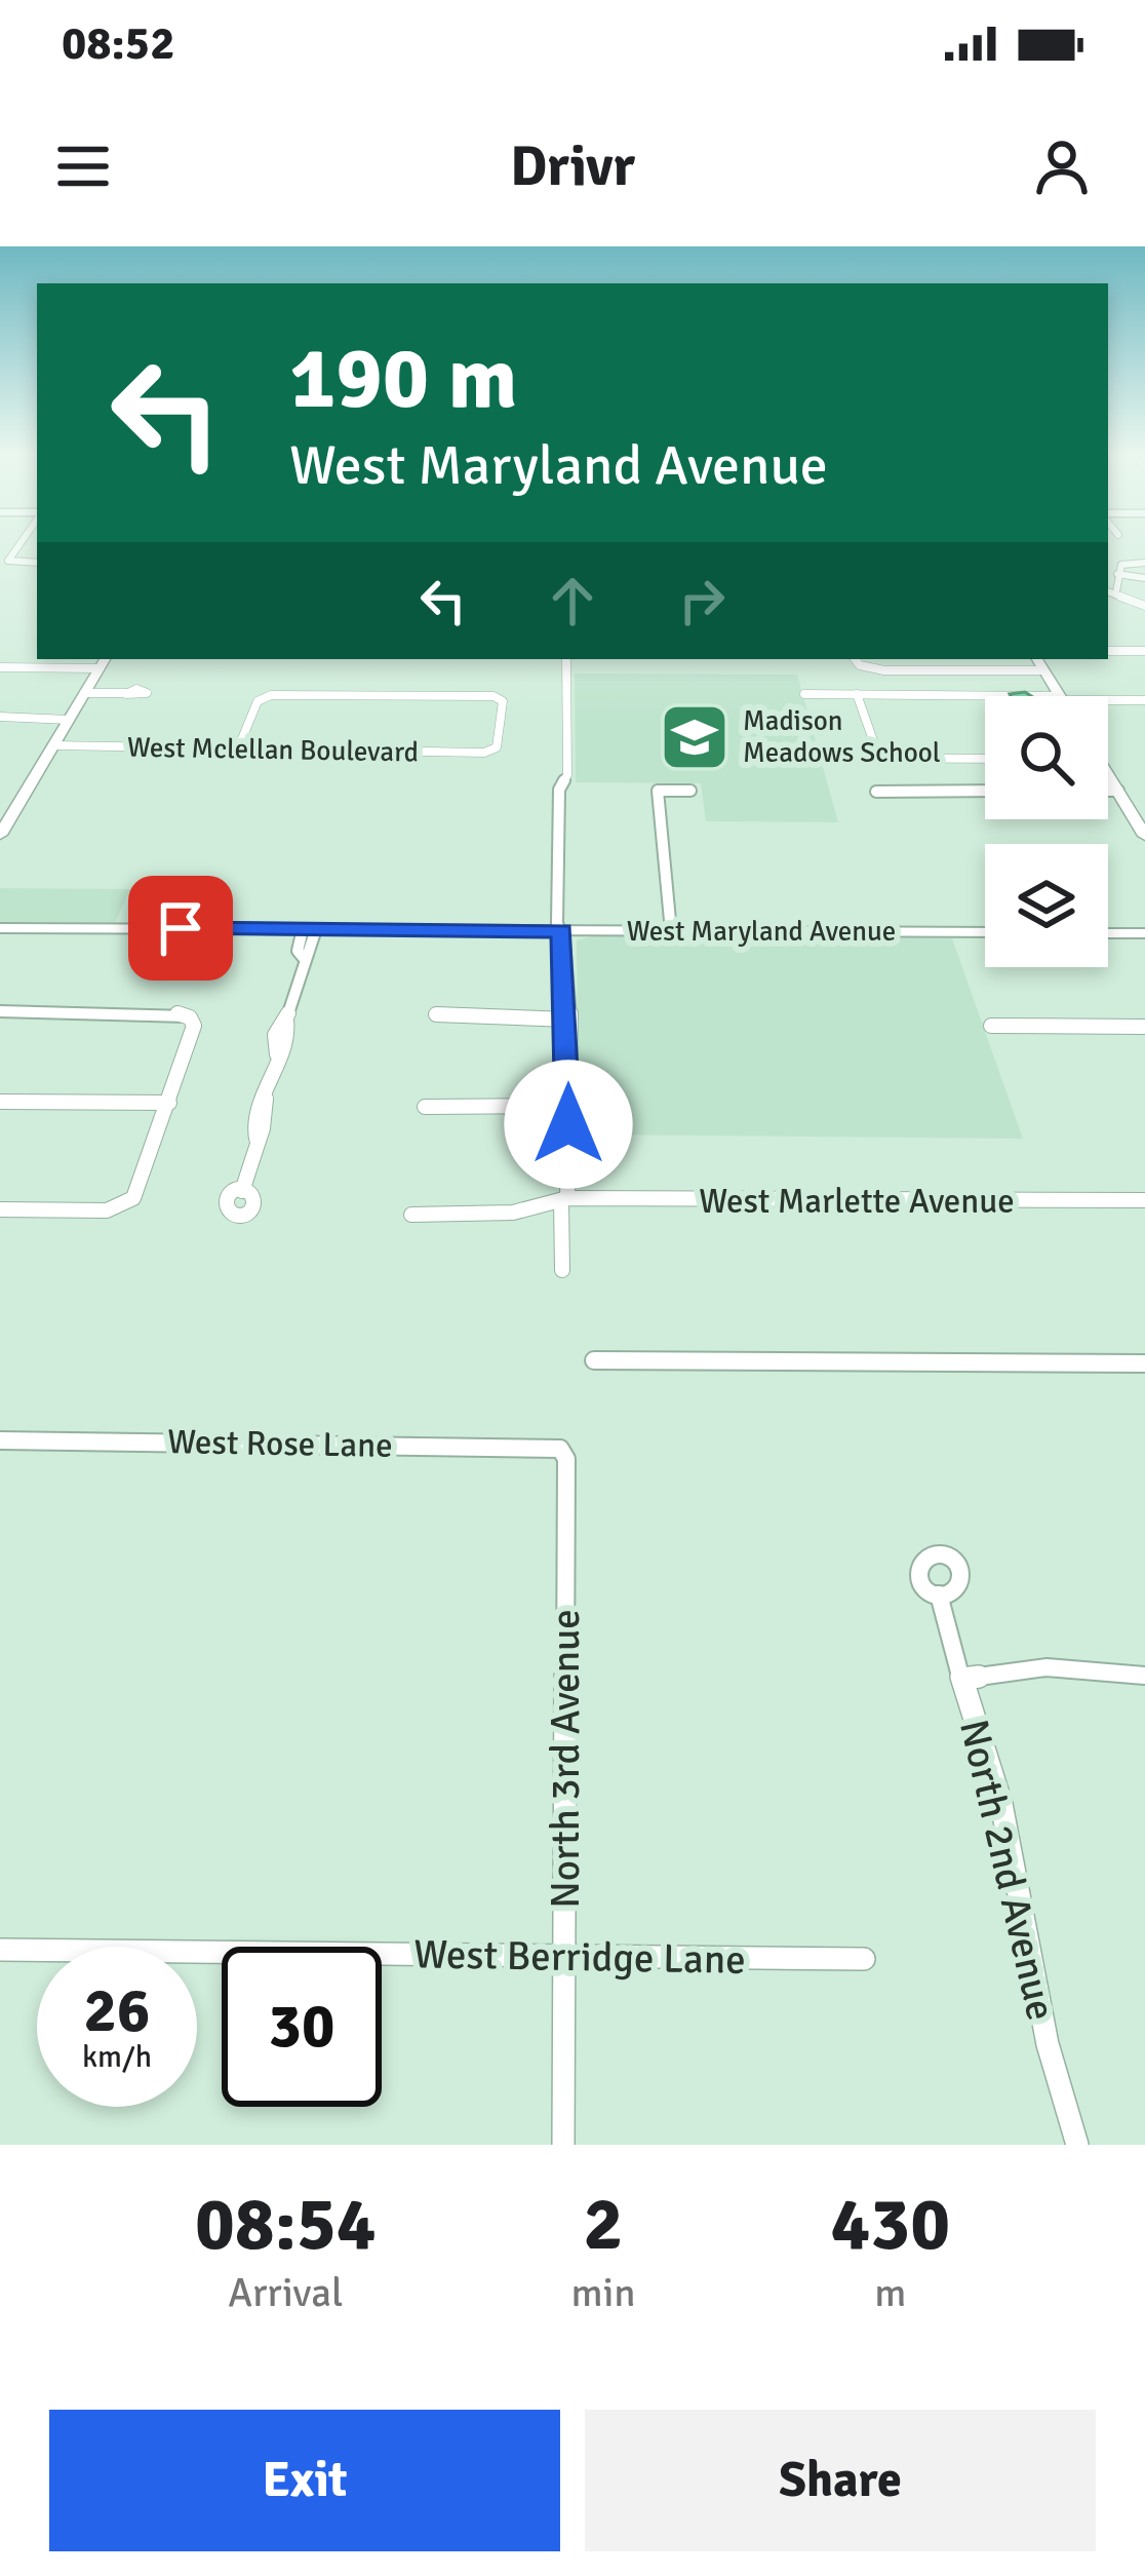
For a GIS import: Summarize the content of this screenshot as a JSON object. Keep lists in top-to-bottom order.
{
  "streets": {
    "street": [
      "West Mclellan Boulevard",
      "West Maryland Avenue",
      "West Marlette Avenue",
      "West Rose Lane",
      "North 3rd Avenue",
      "North 2nd Avenue",
      "West Berridge Lane"
    ]
  },
  "crossings": [
    ["West Rose Lane", "North 3rd Avenue"],
    ["North 3rd Avenue", "West Berridge Lane"]
  ],
  "places": {
    "school or university": ["Madison Meadows School"]
  },
  "page": {
    "status": "08:52",
    "header": "Drivr",
    "turn": ["190 m", "West Maryland Avenue"],
    "speed": "26 km/h",
    "limit": "30",
    "eta": [
      "08:54",
      "Arrival",
      "2",
      "min",
      "430",
      "m"
    ],
    "buttons": ["Exit", "Share"]
  }
}
